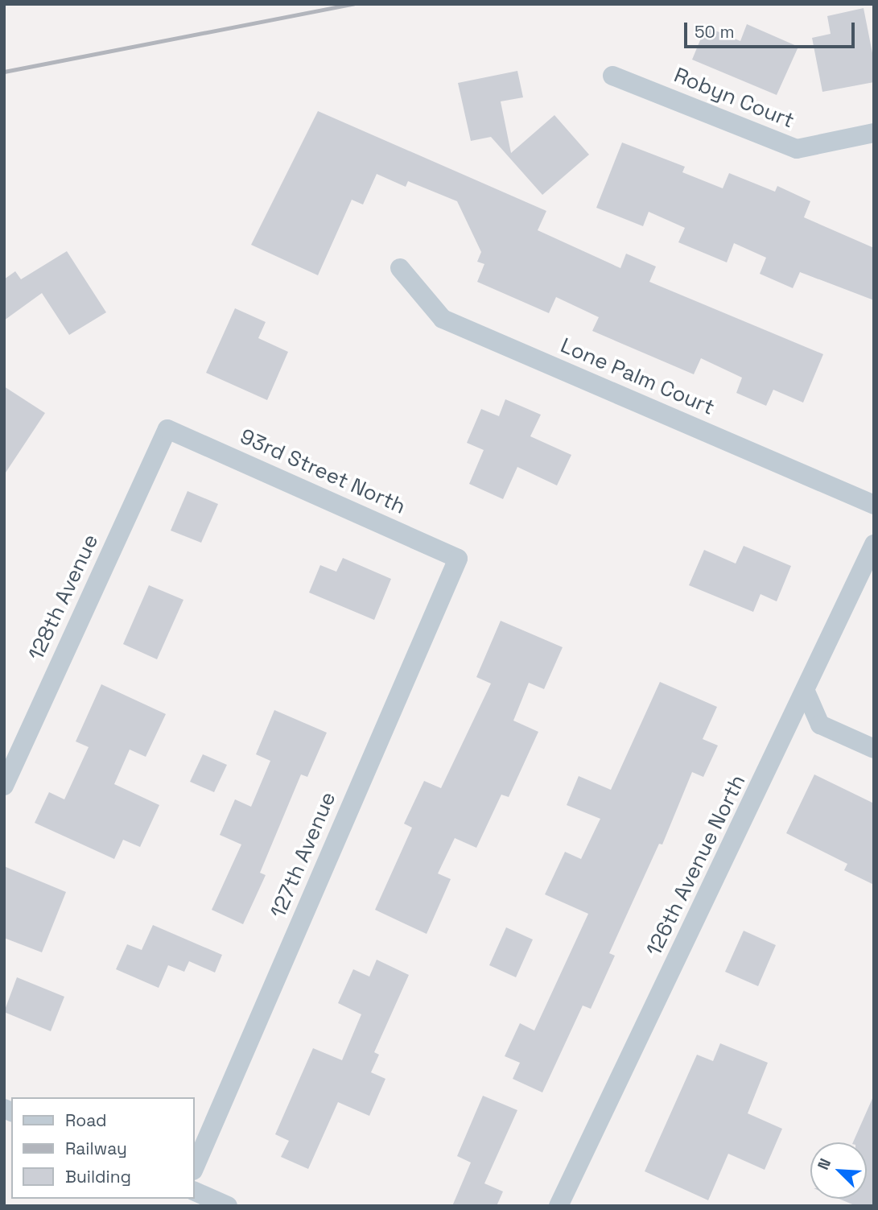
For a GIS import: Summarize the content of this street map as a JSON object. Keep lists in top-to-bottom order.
{
  "streets": {
    "street": [
      "Robyn Court",
      "Lone Palm Court",
      "93rd Street North",
      "128th Avenue",
      "127th Avenue",
      "126th Avenue North"
    ]
  },
  "crossings": [
    ["93rd Street North", "128th Avenue"],
    ["93rd Street North", "127th Avenue"]
  ],
  "legend": ["Road", "Railway", "Building"],
  "scale_bar": "50 m",
  "north": "top left"
}
